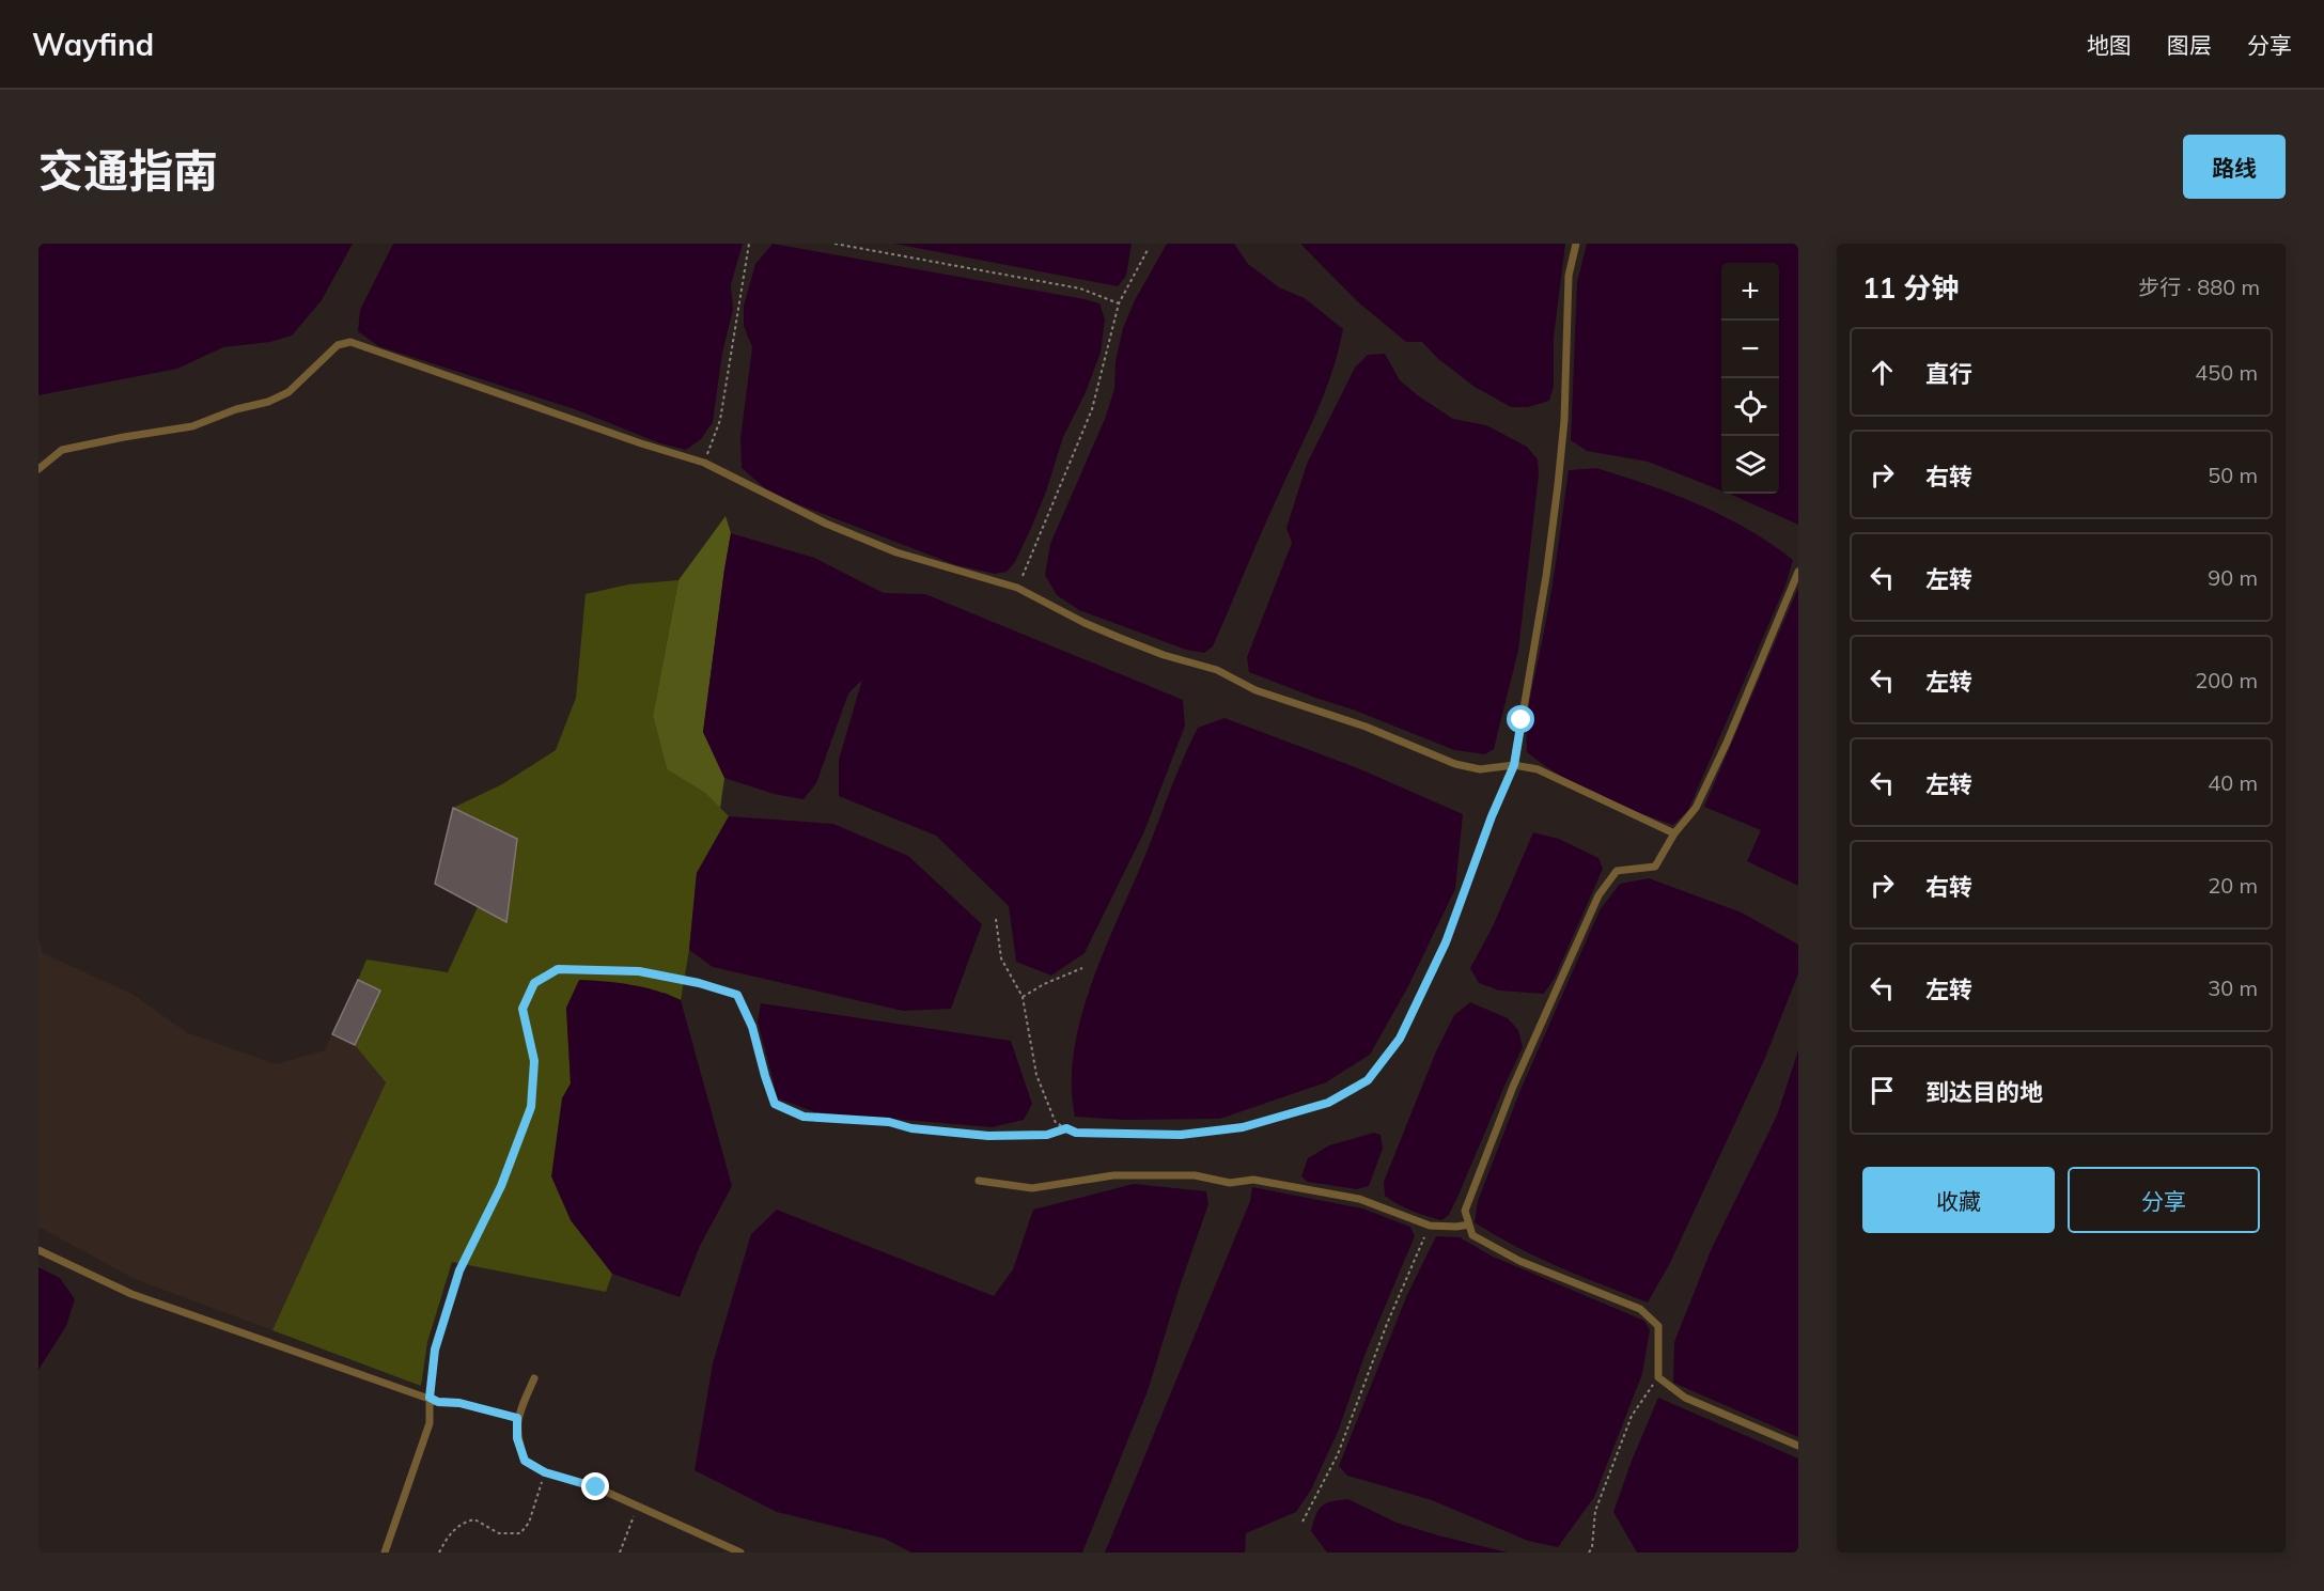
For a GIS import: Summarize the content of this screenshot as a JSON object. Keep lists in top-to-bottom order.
{
  "page": {
    "header": "Wayfind",
    "nav": ["地图", "图层", "分享"],
    "title": "交通指南",
    "buttons": [
      "路线",
      ["收藏", "分享"]
    ],
    "heading": ["11 分钟", "步行 · 880 m"],
    "map_buttons": ["+", "−"],
    "list": [
      ["直行", "450 m"],
      ["右转", "50 m"],
      ["左转", "90 m"],
      ["左转", "200 m"],
      ["左转", "40 m"],
      ["右转", "20 m"],
      ["左转", "30 m"],
      "到达目的地"
    ]
  }
}
